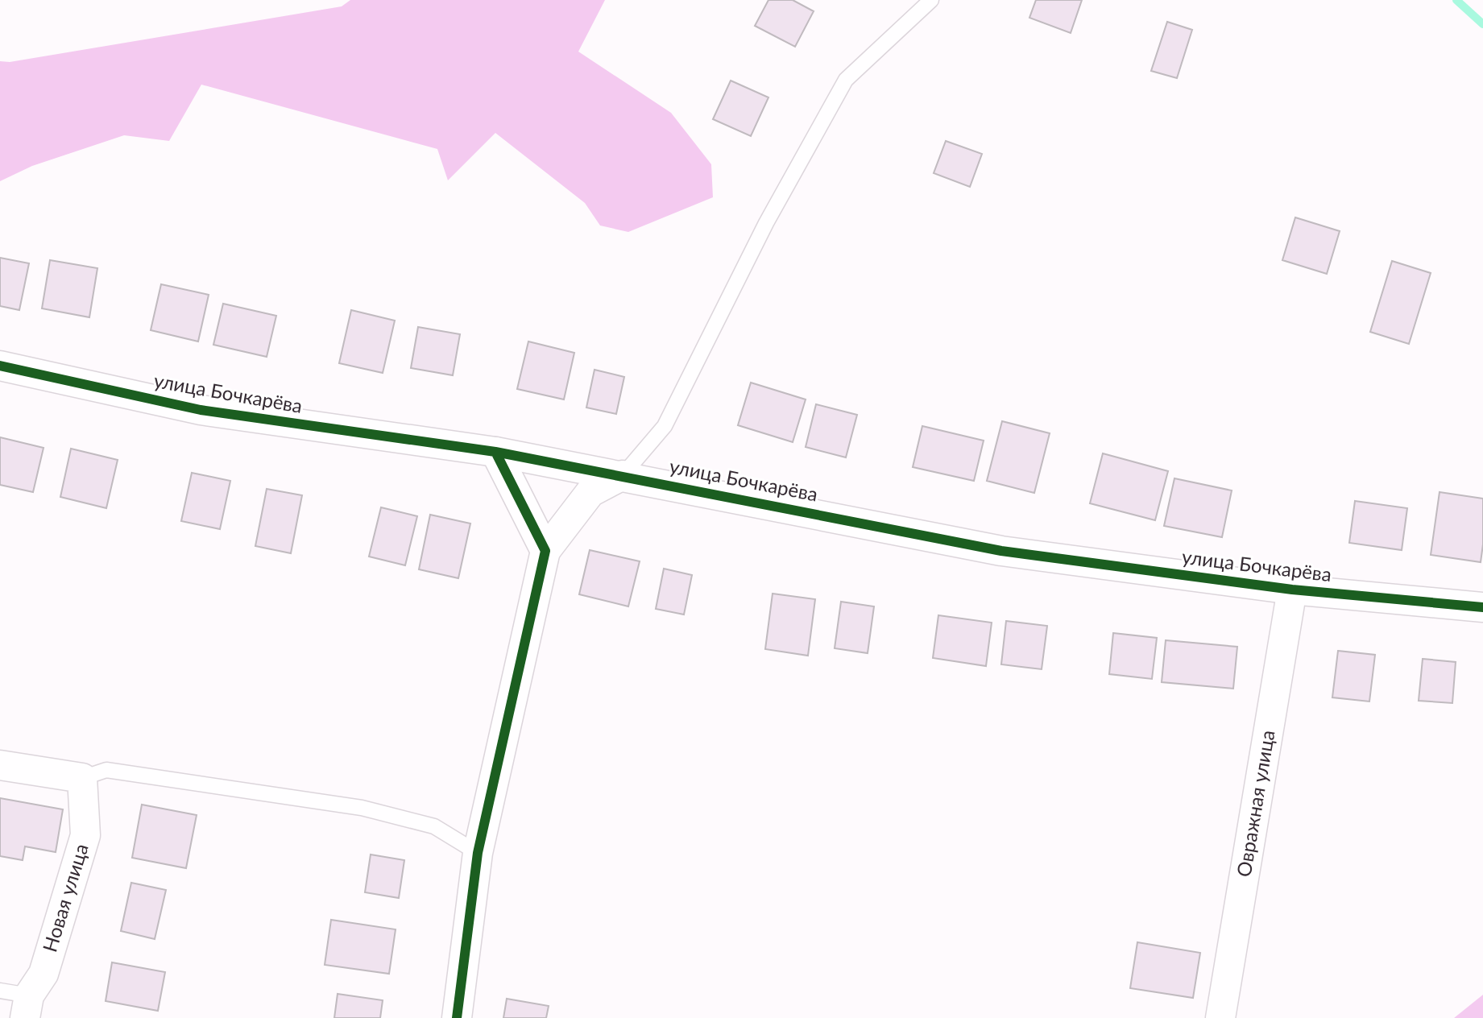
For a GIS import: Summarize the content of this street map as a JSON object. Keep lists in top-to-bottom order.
{
  "streets": {
    "street": ["улица Бочкарёва", "Овражная улица", "Новая улица"]
  },
  "crossings": [
    ["улица Бочкарёва", "Овражная улица"]
  ]
}
